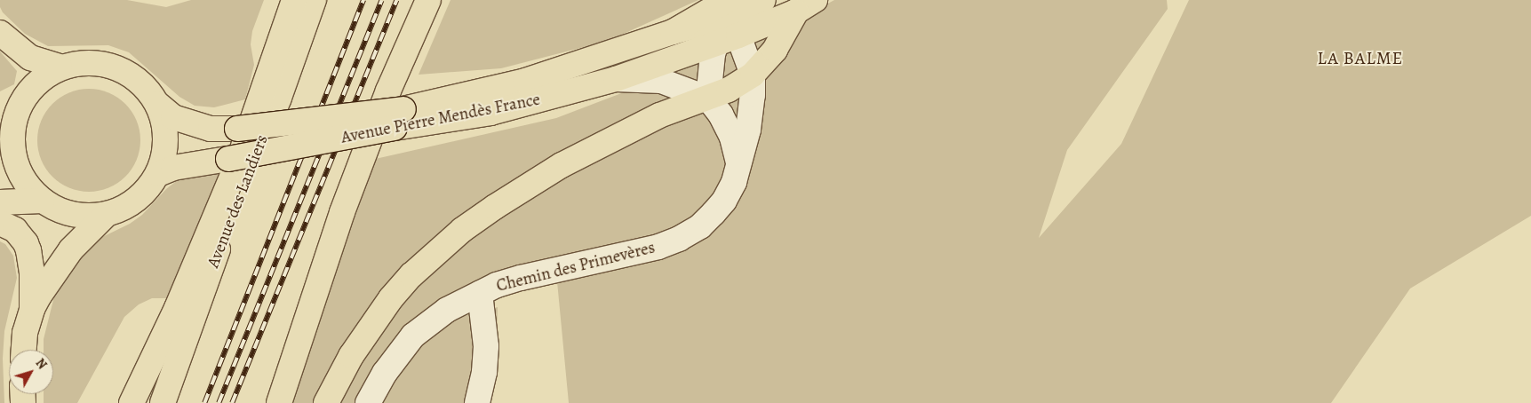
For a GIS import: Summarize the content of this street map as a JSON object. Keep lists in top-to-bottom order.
{
  "streets": {
    "main road": ["Avenue Pierre Mendès France", "Avenue des Landiers"],
    "street": ["Chemin des Primevères"]
  },
  "crossings": [
    ["Avenue Pierre Mendès France", "Chemin des Primevères"]
  ],
  "districts": ["LA BALME"],
  "north": "top right"
}
